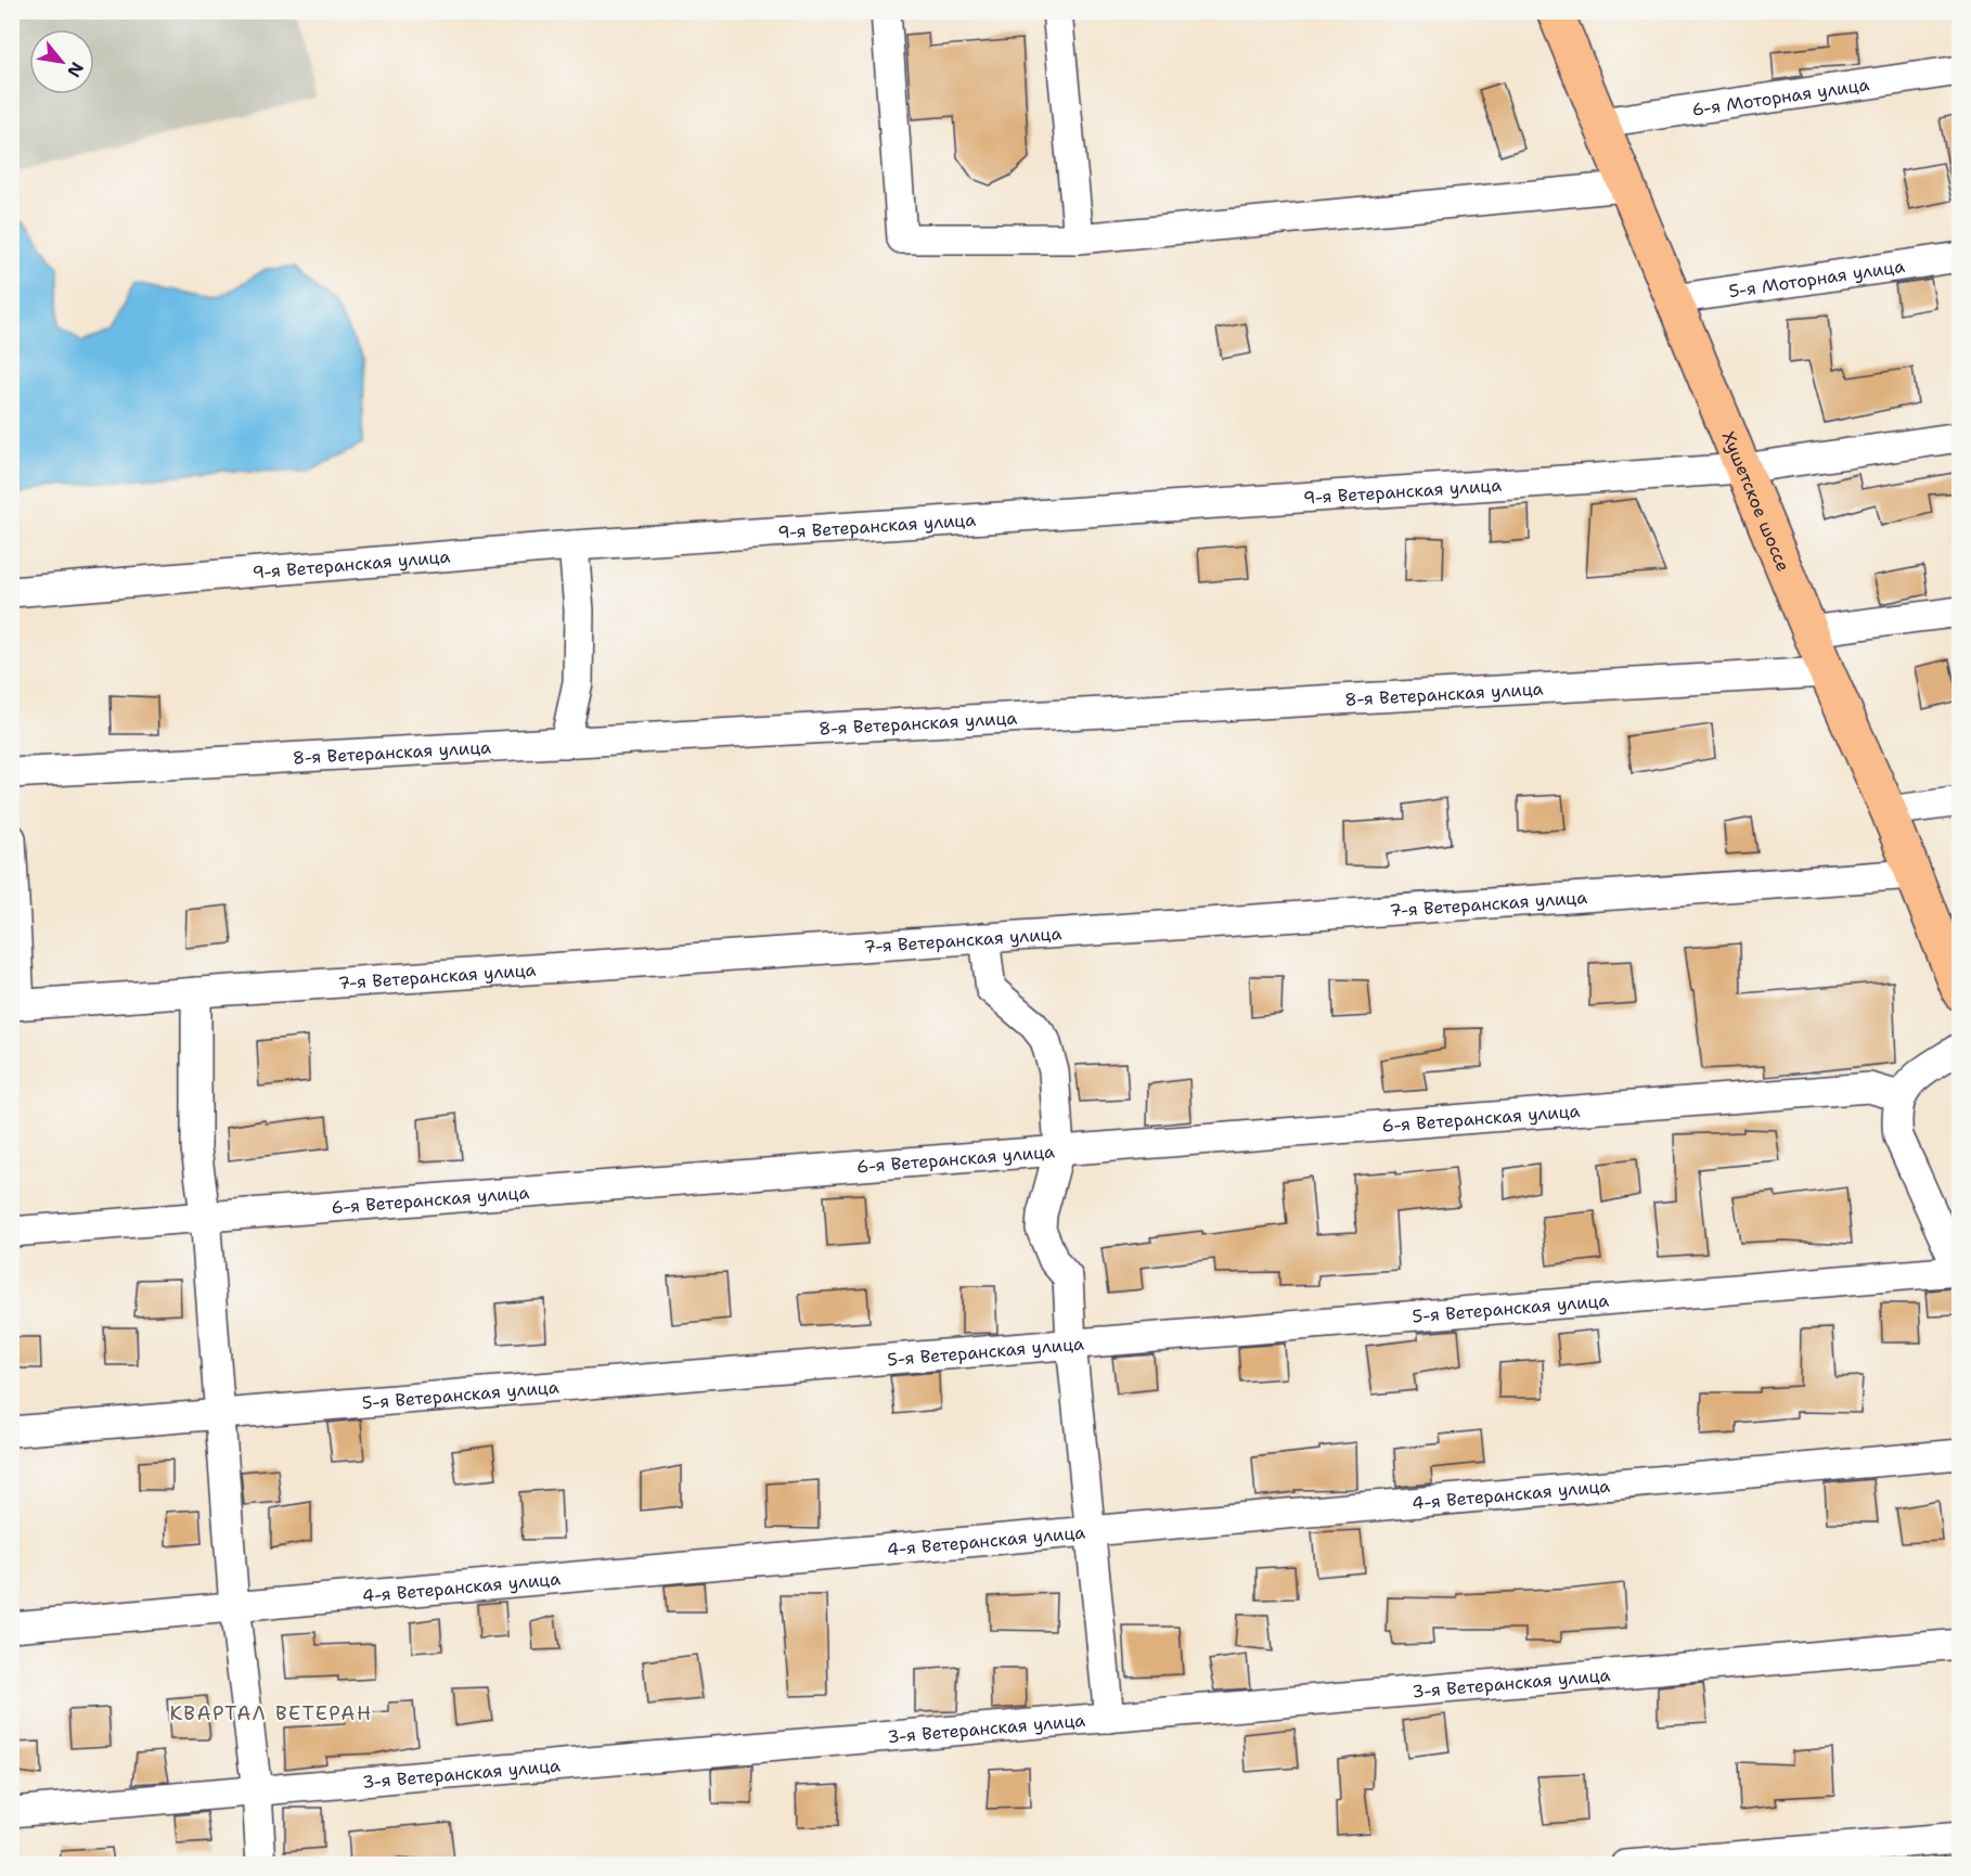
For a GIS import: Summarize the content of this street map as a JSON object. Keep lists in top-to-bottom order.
{
  "streets": {
    "main road": ["Хушетское шоссе"],
    "street": [
      "6-я Моторная улица",
      "5-я Моторная улица",
      "9-я Ветеранская улица",
      "8-я Ветеранская улица",
      "7-я Ветеранская улица",
      "6-я Ветеранская улица",
      "5-я Ветеранская улица",
      "4-я Ветеранская улица",
      "3-я Ветеранская улица"
    ]
  },
  "crossings": [
    ["6-я Моторная улица", "Хушетское шоссе"],
    ["5-я Моторная улица", "Хушетское шоссе"],
    ["9-я Ветеранская улица", "Хушетское шоссе"],
    ["Хушетское шоссе", "8-я Ветеранская улица"],
    ["Хушетское шоссе", "7-я Ветеранская улица"]
  ],
  "districts": ["КВАРТАЛ ВЕТЕРАН"],
  "north": "bottom right"
}
